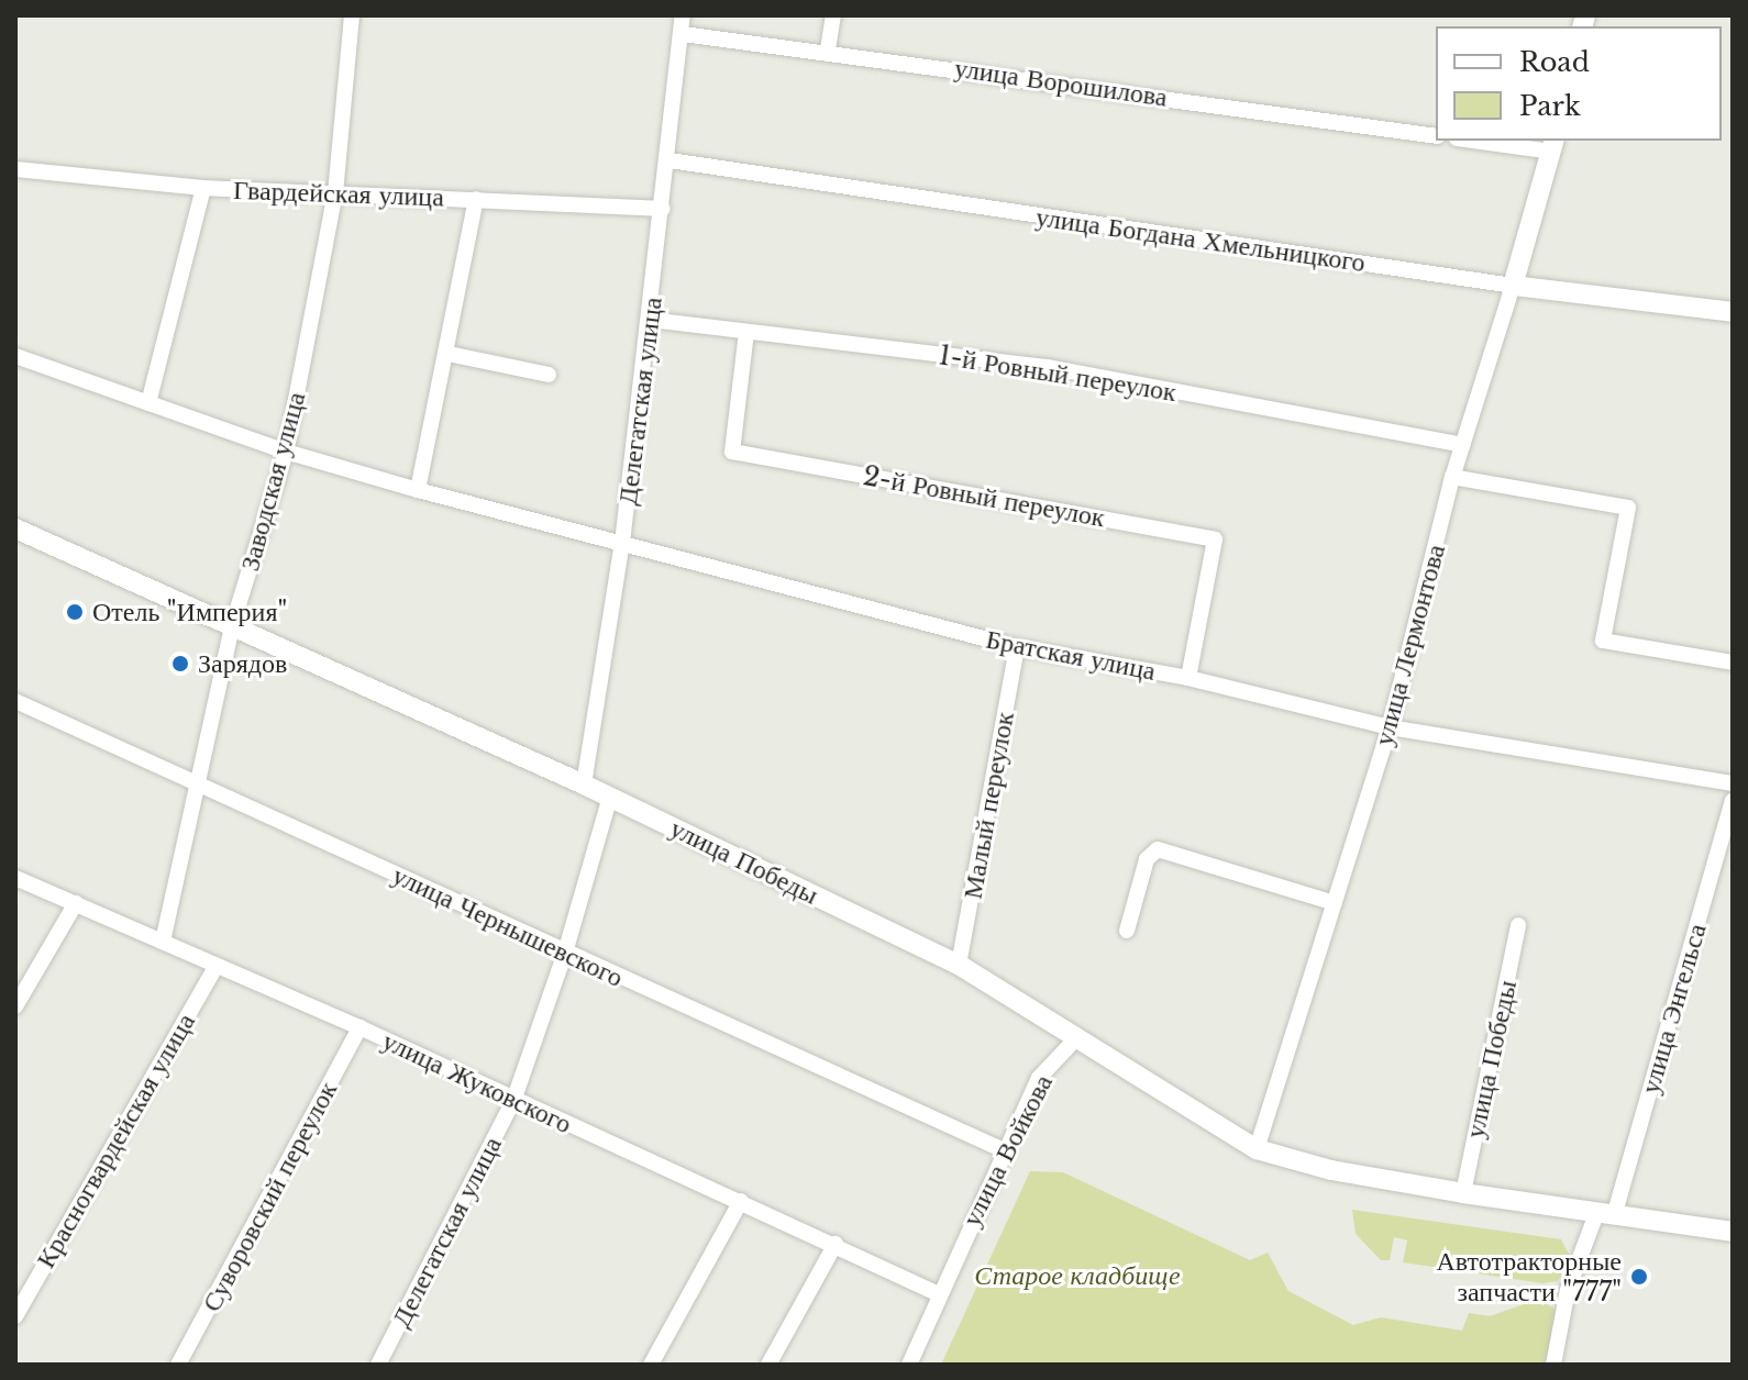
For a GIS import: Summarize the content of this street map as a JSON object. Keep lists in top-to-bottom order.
{
  "streets": {
    "street": [
      "улица Ворошилова",
      "Гвардейская улица",
      "улица Богдана Хмельницкого",
      "1-й Ровный переулок",
      "Делегатская улица",
      "Заводская улица",
      "2-й Ровный переулок",
      "улица Лермонтова",
      "Братская улица",
      "Малый переулок",
      "улица Победы",
      "улица Чернышевского",
      "улица Энгельса",
      "улица Жуковского",
      "Красногвардейская улица",
      "улица Войкова",
      "Суворовский переулок"
    ]
  },
  "crossings": [
    ["улица Ворошилова", "Делегатская улица"],
    ["Гвардейская улица", "Делегатская улица"],
    ["Гвардейская улица", "Заводская улица"],
    ["улица Богдана Хмельницкого", "Делегатская улица"],
    ["улица Богдана Хмельницкого", "улица Лермонтова"],
    ["1-й Ровный переулок", "Делегатская улица"],
    ["1-й Ровный переулок", "2-й Ровный переулок"],
    ["1-й Ровный переулок", "улица Лермонтова"],
    ["Делегатская улица", "Братская улица"],
    ["Делегатская улица", "улица Победы"],
    ["Делегатская улица", "улица Чернышевского"],
    ["Делегатская улица", "улица Жуковского"],
    ["Заводская улица", "Братская улица"],
    ["Заводская улица", "улица Победы"],
    ["Заводская улица", "улица Чернышевского"],
    ["Заводская улица", "улица Жуковского"],
    ["2-й Ровный переулок", "Братская улица"],
    ["улица Лермонтова", "Братская улица"],
    ["улица Лермонтова", "улица Победы"],
    ["Братская улица", "Малый переулок"],
    ["Малый переулок", "улица Победы"],
    ["улица Победы", "улица Энгельса"],
    ["улица Победы", "улица Войкова"],
    ["улица Чернышевского", "улица Войкова"],
    ["улица Жуковского", "Красногвардейская улица"],
    ["улица Жуковского", "улица Войкова"],
    ["улица Жуковского", "Суворовский переулок"]
  ],
  "parks": ["Старое кладбище"],
  "places": ["Отель \"Империя\"", "Зарядов", "Автотракторные запчасти \"777\""],
  "legend": ["Road", "Park"]
}
